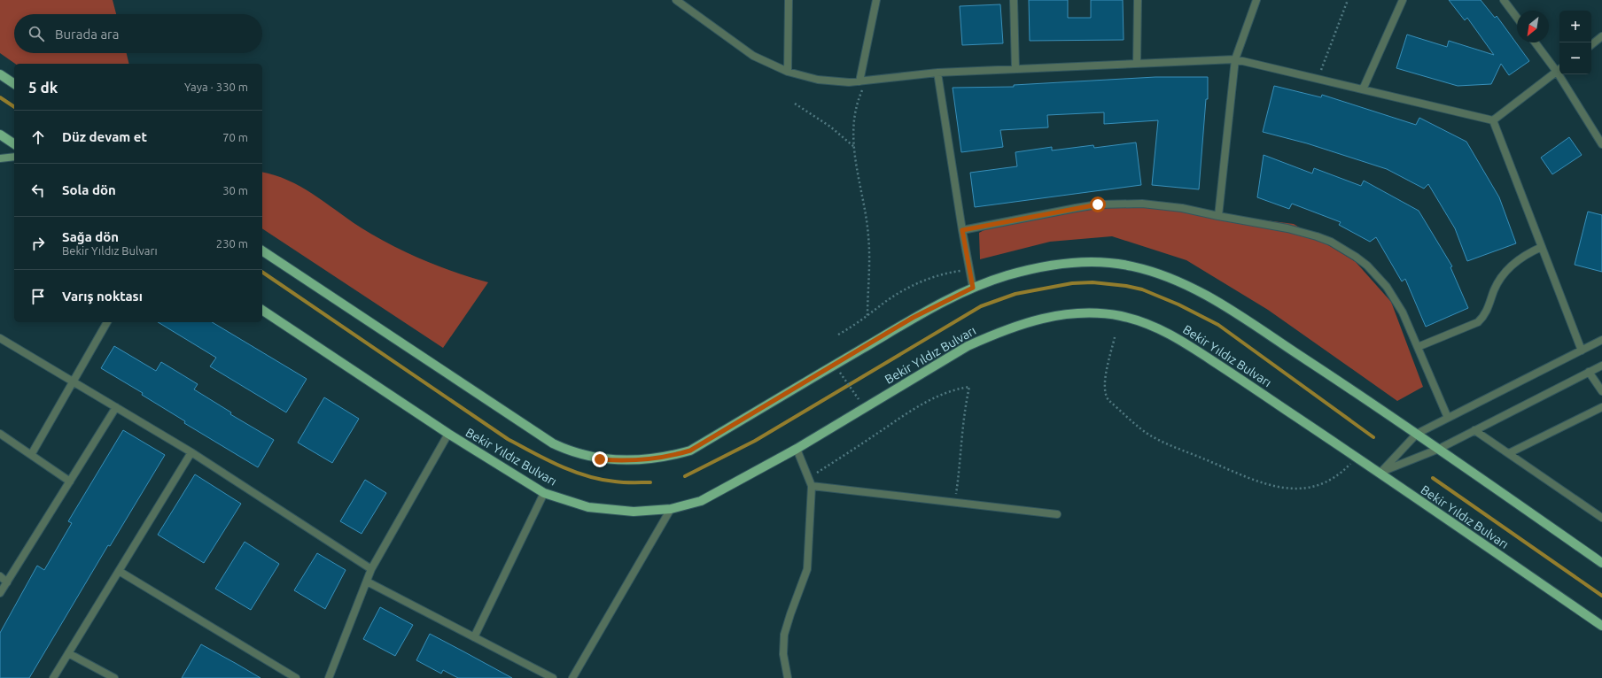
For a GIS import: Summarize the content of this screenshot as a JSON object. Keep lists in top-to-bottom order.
{
  "streets": {
    "main road": ["Bekir Yıldız Bulvarı"]
  },
  "north": "bottom left",
  "page": {
    "map_buttons": ["+", "−"],
    "search": "Burada ara",
    "heading": ["5 dk", "Yaya · 330 m"],
    "list": [
      ["Düz devam et", "70 m"],
      ["Sola dön", "30 m"],
      ["Sağa dön", "Bekir Yıldız Bulvarı", "230 m"],
      "Varış noktası"
    ]
  }
}
